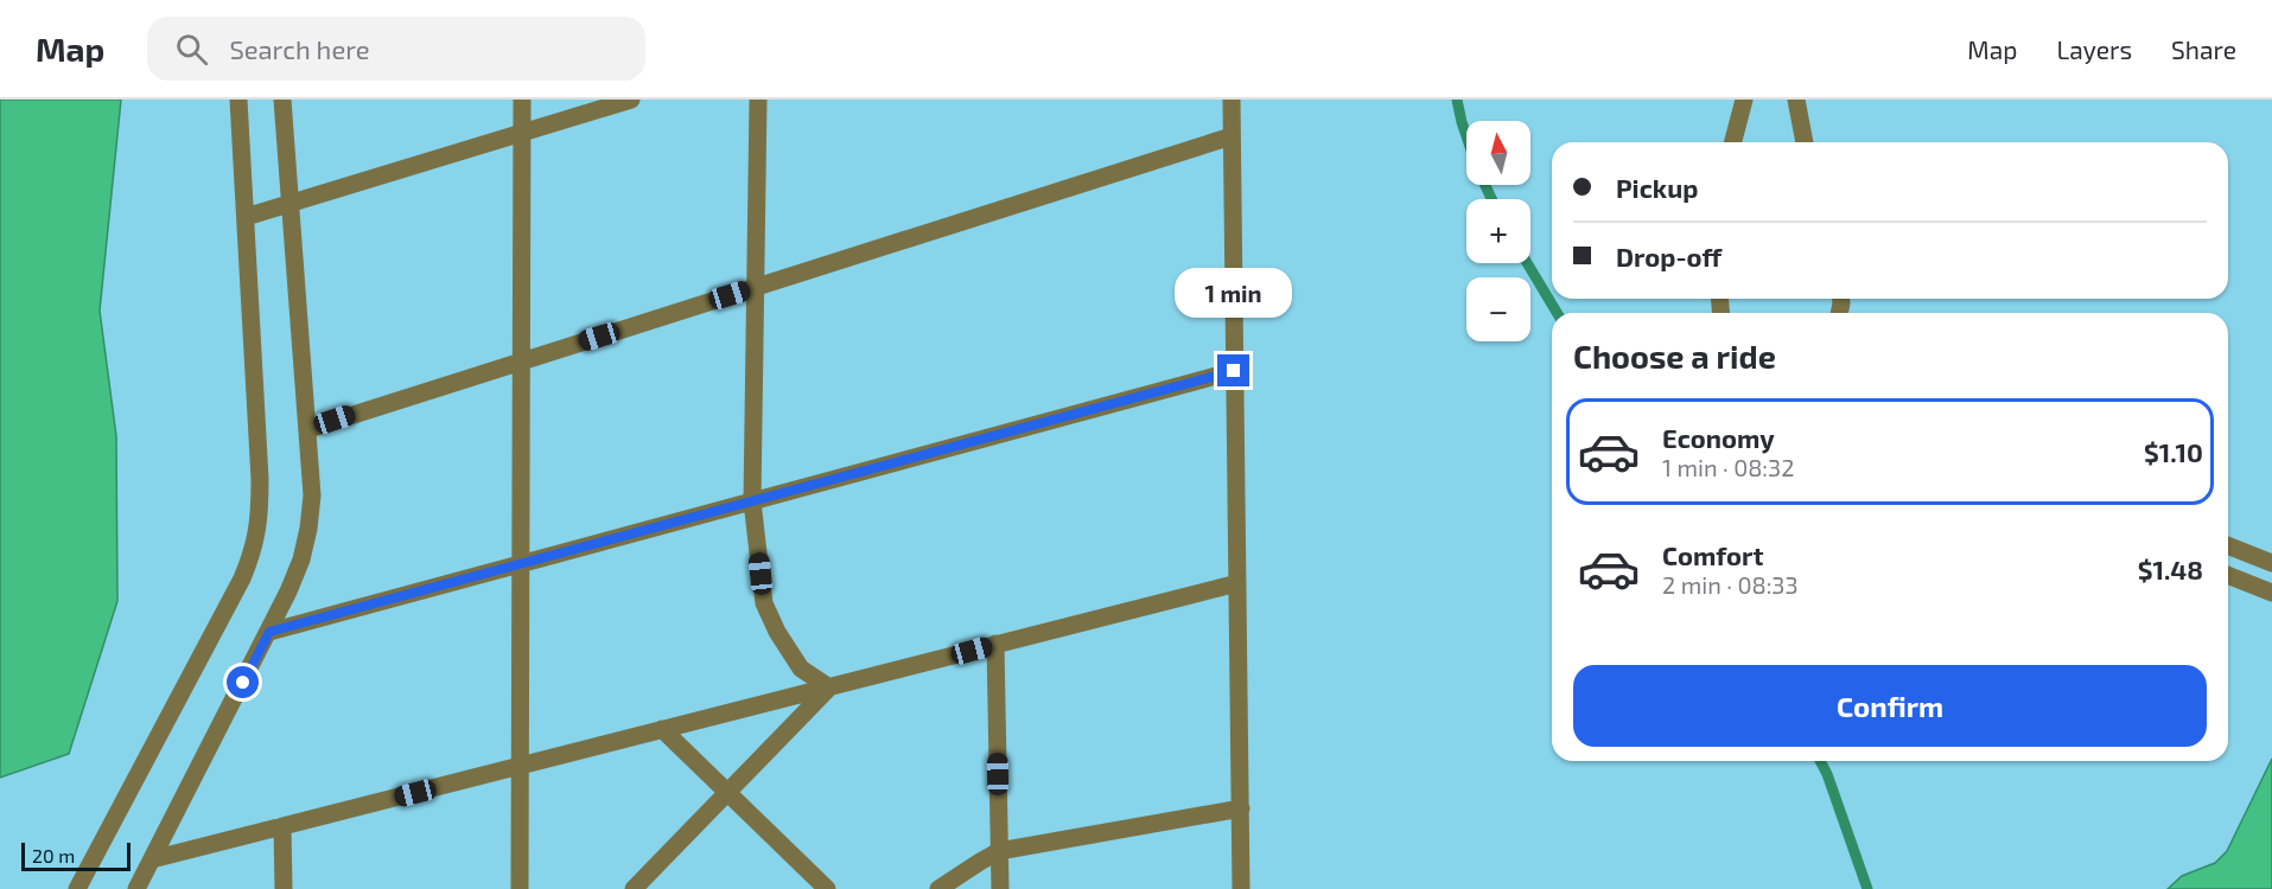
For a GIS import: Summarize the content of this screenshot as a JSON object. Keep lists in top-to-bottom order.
{
  "scale_bar": "20 m",
  "north": "top",
  "page": {
    "header": "Map",
    "search": "Search here",
    "nav": ["Map", "Layers", "Share"],
    "map_buttons": ["+", "−"],
    "banner": ["Pickup", "Drop-off"],
    "bubble": "1 min",
    "heading": "Choose a ride",
    "list": [
      {
        "name": "Economy",
        "note": "1 min · 08:32",
        "value": "$1.10"
      },
      {
        "name": "Comfort",
        "note": "2 min · 08:33",
        "value": "$1.48"
      }
    ],
    "buttons": "Confirm",
    "scale": "20 m"
  }
}
